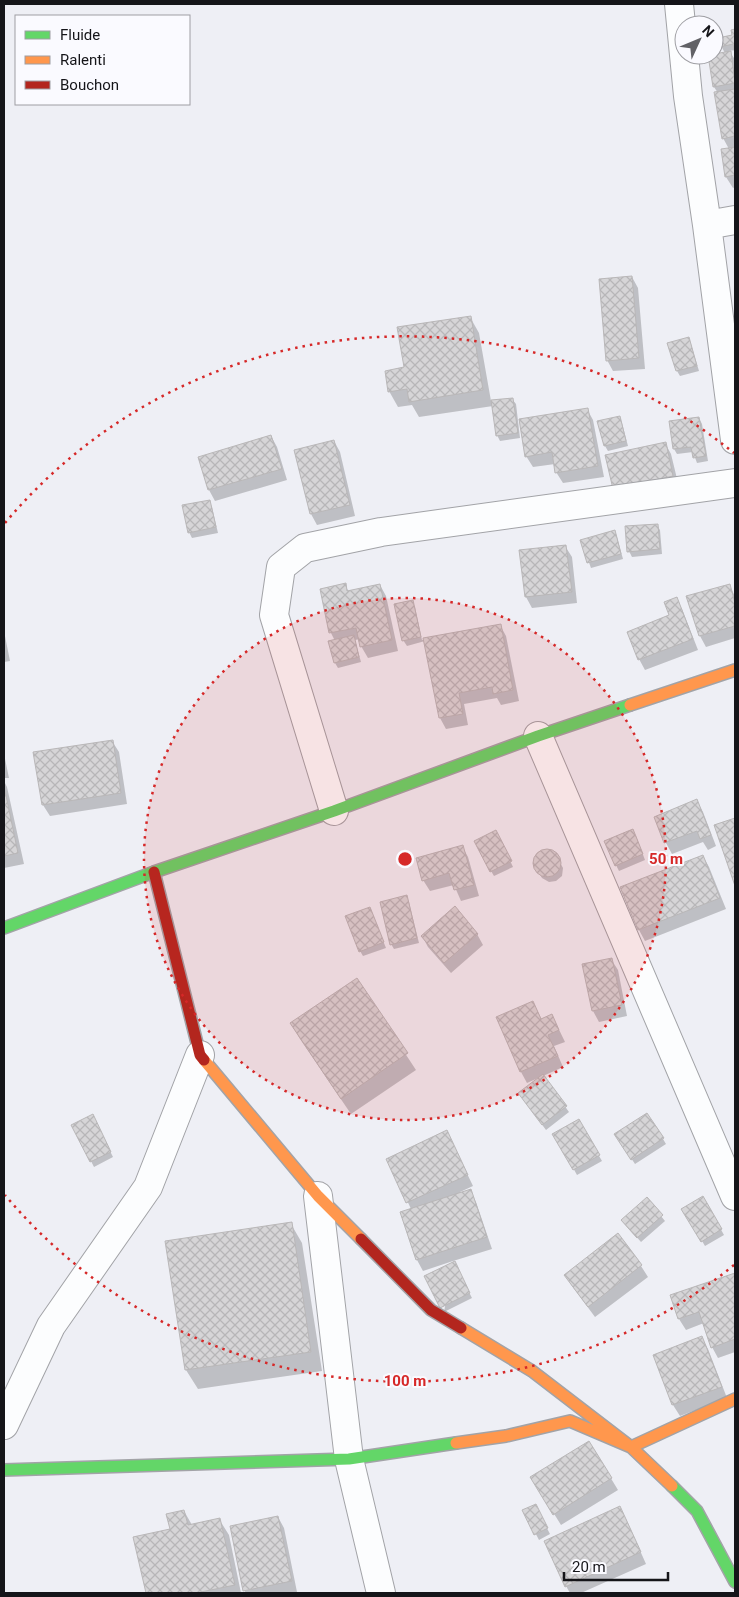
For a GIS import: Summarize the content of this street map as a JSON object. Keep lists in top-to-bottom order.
{
  "legend": ["Fluide", "Ralenti", "Bouchon"],
  "scale_bar": "20 m",
  "north": "top right",
  "rings": ["50 m", "100 m"]
}
